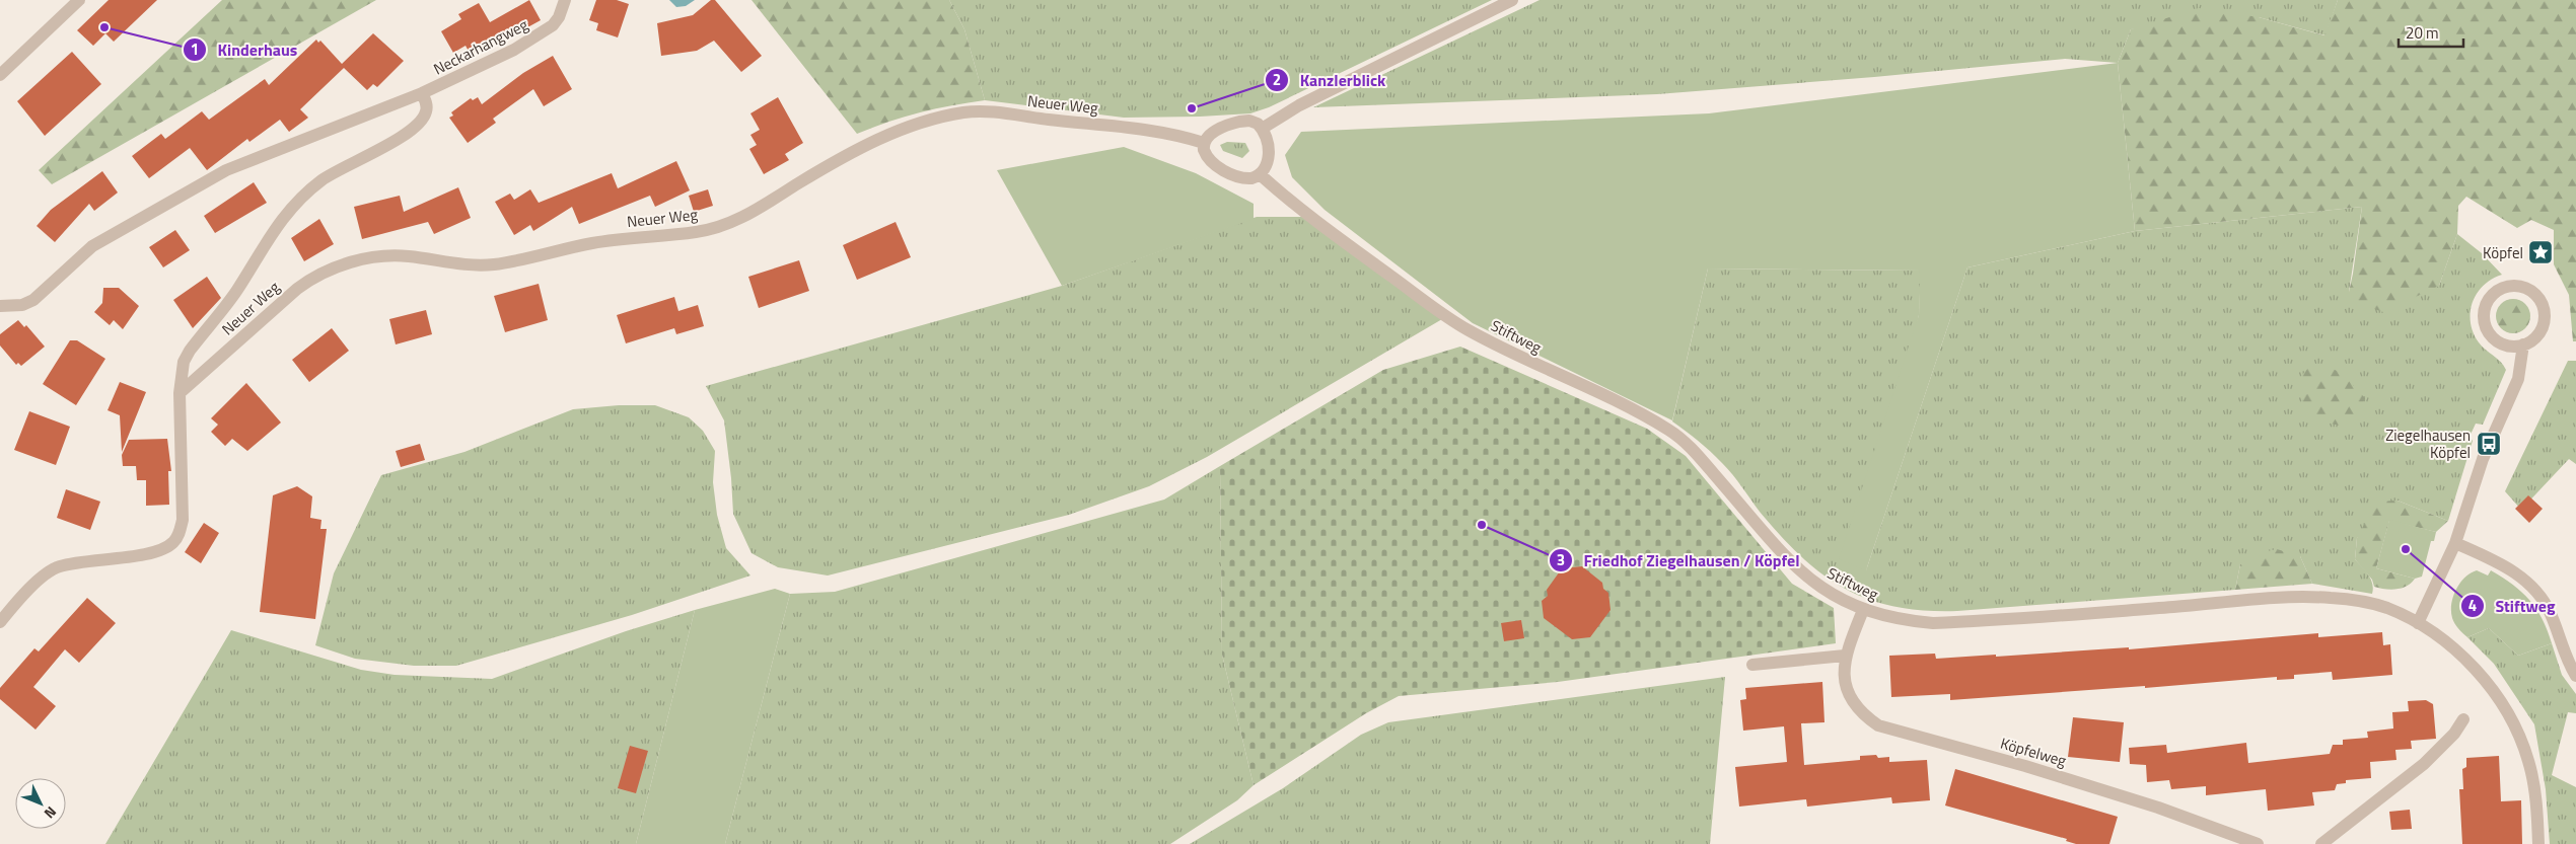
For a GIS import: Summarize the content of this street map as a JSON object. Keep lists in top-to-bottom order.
{
  "streets": {
    "street": [
      "Neckarhangweg",
      "Neuer Weg",
      "Stiftweg",
      "Köpfelweg"
    ]
  },
  "crossings": [
    ["Neckarhangweg", "Neuer Weg"],
    ["Neuer Weg", "Stiftweg"],
    ["Stiftweg", "Köpfelweg"]
  ],
  "places": {
    "other": [
      "Kinderhaus",
      "Kanzlerblick",
      "Friedhof Ziegelhausen / Köpfel",
      "Stiftweg"
    ],
    "place": ["Köpfel"],
    "bus stop": ["Ziegelhausen Köpfel"]
  },
  "scale_bar": "20 m",
  "north": "bottom right"
}
